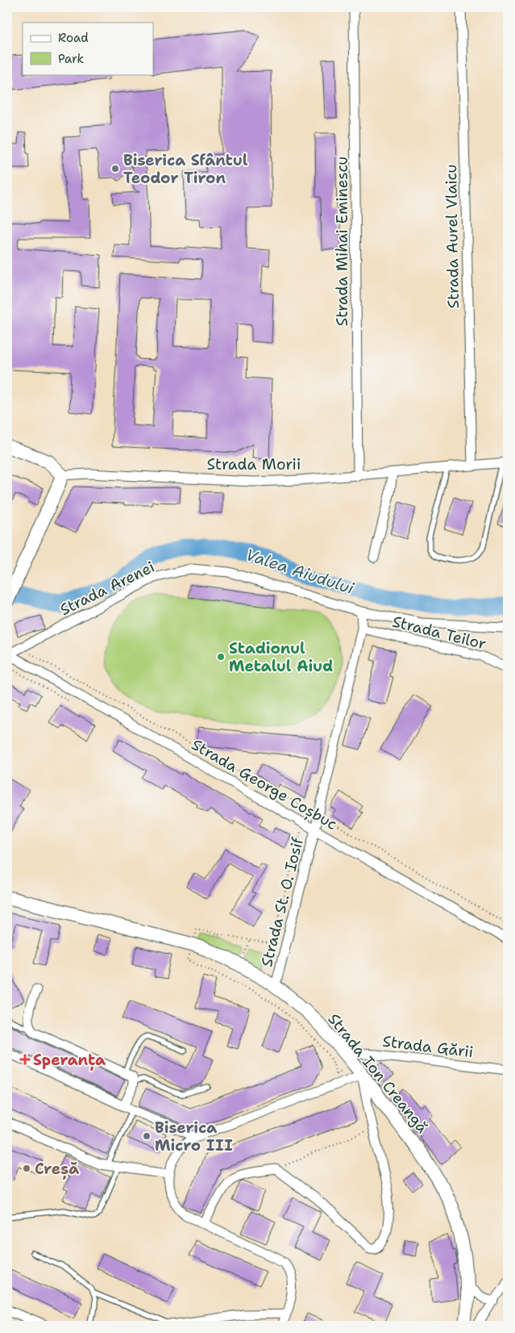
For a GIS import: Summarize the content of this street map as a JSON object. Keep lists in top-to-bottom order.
{
  "streets": {
    "main road": ["Strada Ion Creangă"],
    "street": [
      "Strada Aurel Vlaicu",
      "Strada Mihai Eminescu",
      "Strada Morii",
      "Strada Arenei",
      "Strada Teilor",
      "Strada George Coșbuc",
      "Strada St. O. Iosif",
      "Strada Gării"
    ]
  },
  "crossings": [
    ["Strada Aurel Vlaicu", "Strada Morii"],
    ["Strada Mihai Eminescu", "Strada Morii"],
    ["Strada Arenei", "Strada George Coșbuc"],
    ["Strada Arenei", "Strada St. O. Iosif"],
    ["Strada Teilor", "Strada St. O. Iosif"],
    ["Strada George Coșbuc", "Strada St. O. Iosif"],
    ["Strada St. O. Iosif", "Strada Ion Creangă"],
    ["Strada Gării", "Strada Ion Creangă"]
  ],
  "water": ["Valea Aiudului"],
  "places": {
    "other": [
      "Biserica Sfântul Teodor Tiron",
      "Stadionul Metalul Aiud",
      "Biserica Micro III",
      "Creșă"
    ],
    "health": ["Speranța"]
  },
  "legend": ["Road", "Park"]
}
